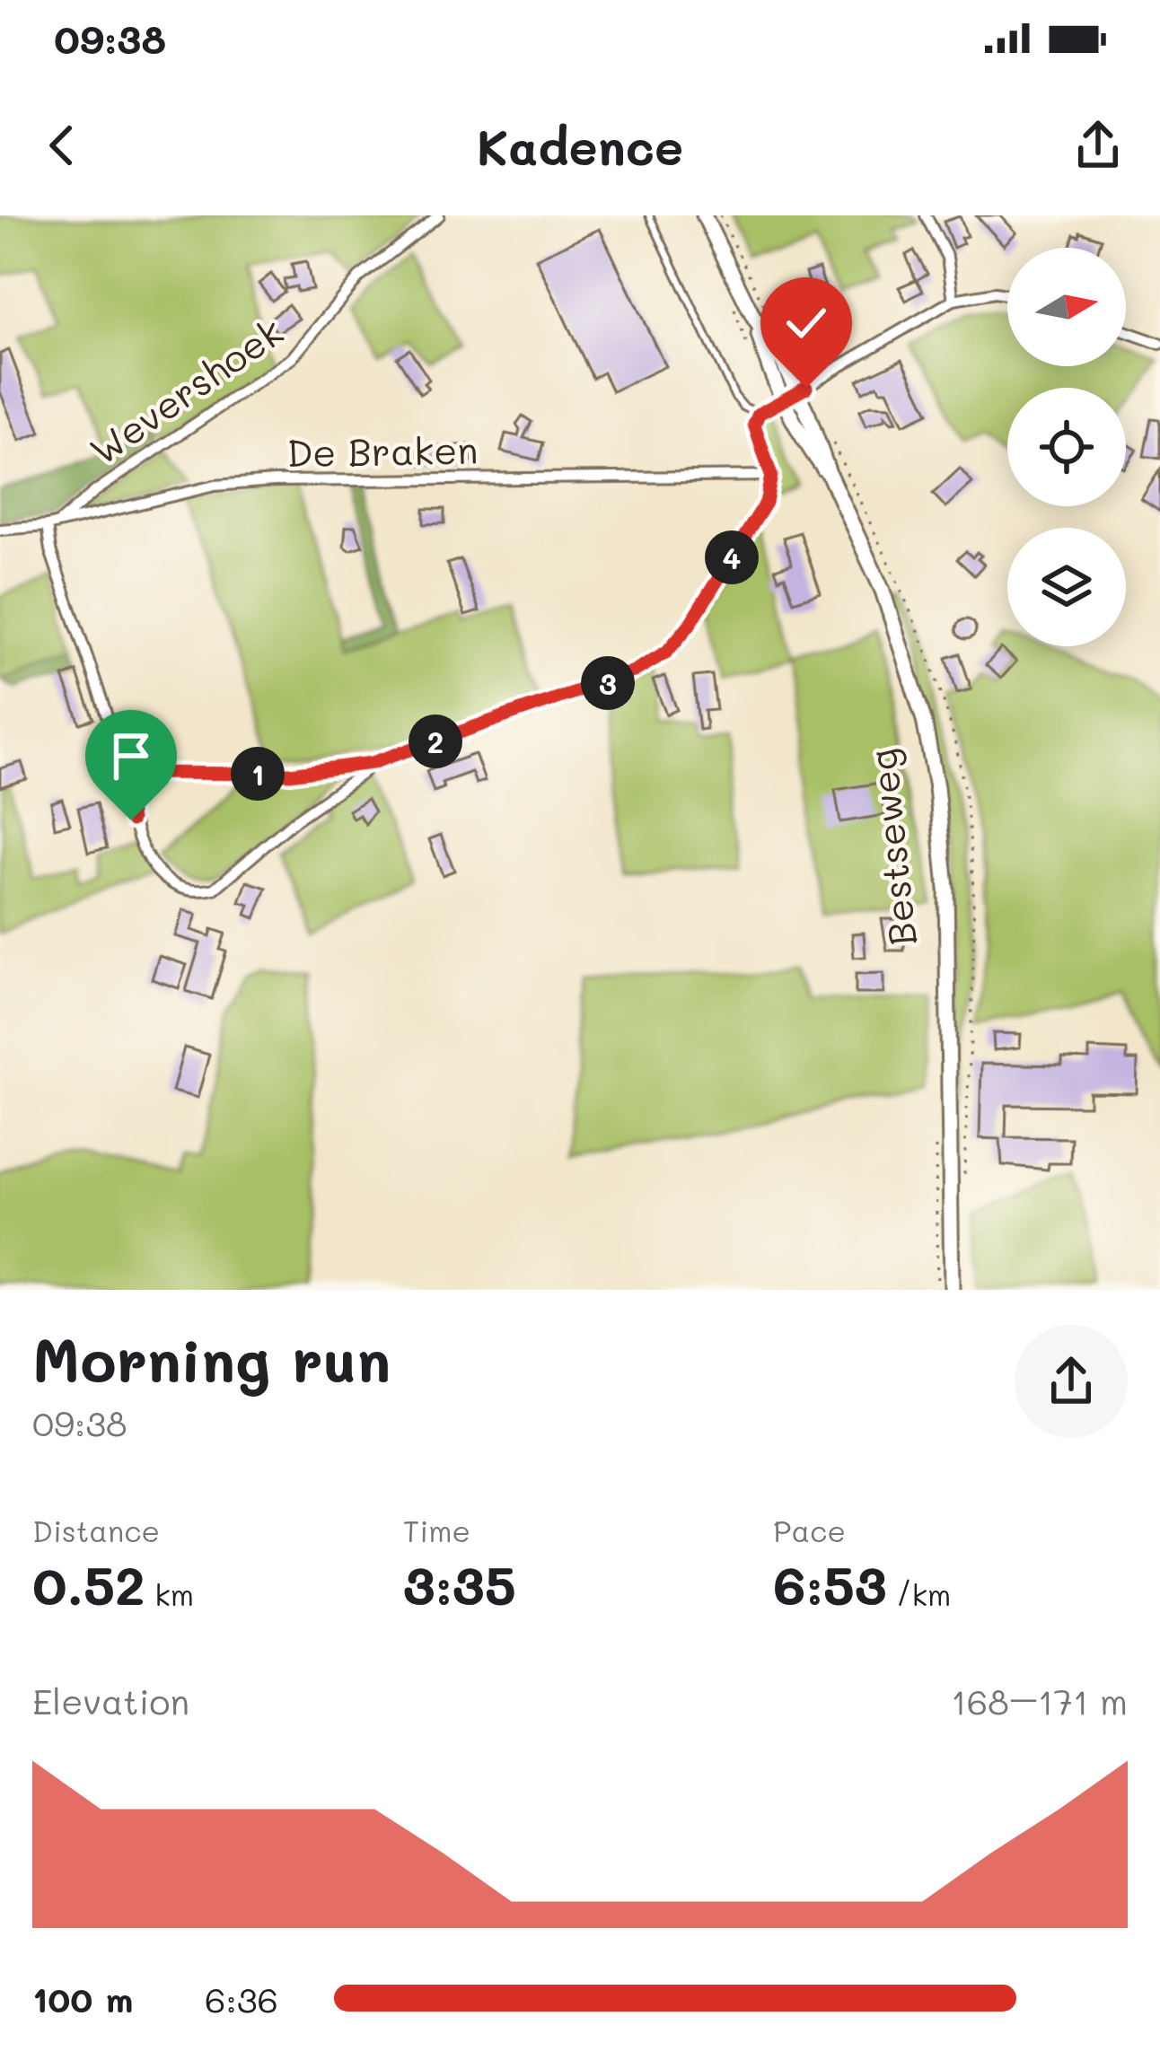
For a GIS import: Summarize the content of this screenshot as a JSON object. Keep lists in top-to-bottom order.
{
  "streets": {
    "main road": ["Bestseweg"],
    "street": ["Wevershoek", "De Braken"]
  },
  "crossings": [
    ["Wevershoek", "De Braken"]
  ],
  "north": "right",
  "page": {
    "status": "09:38",
    "header": "Kadence",
    "pins": [
      "4",
      "3",
      "2",
      "1"
    ],
    "heading": ["Morning run", "09:38"],
    "stats": [
      ["Distance", "0.52 km"],
      ["Time", "3:35"],
      ["Pace", "6:53 /km"]
    ],
    "chart": ["Elevation", "168–171 m"],
    "list": [
      {
        "name": "100 m",
        "note": "6:36"
      }
    ]
  }
}
